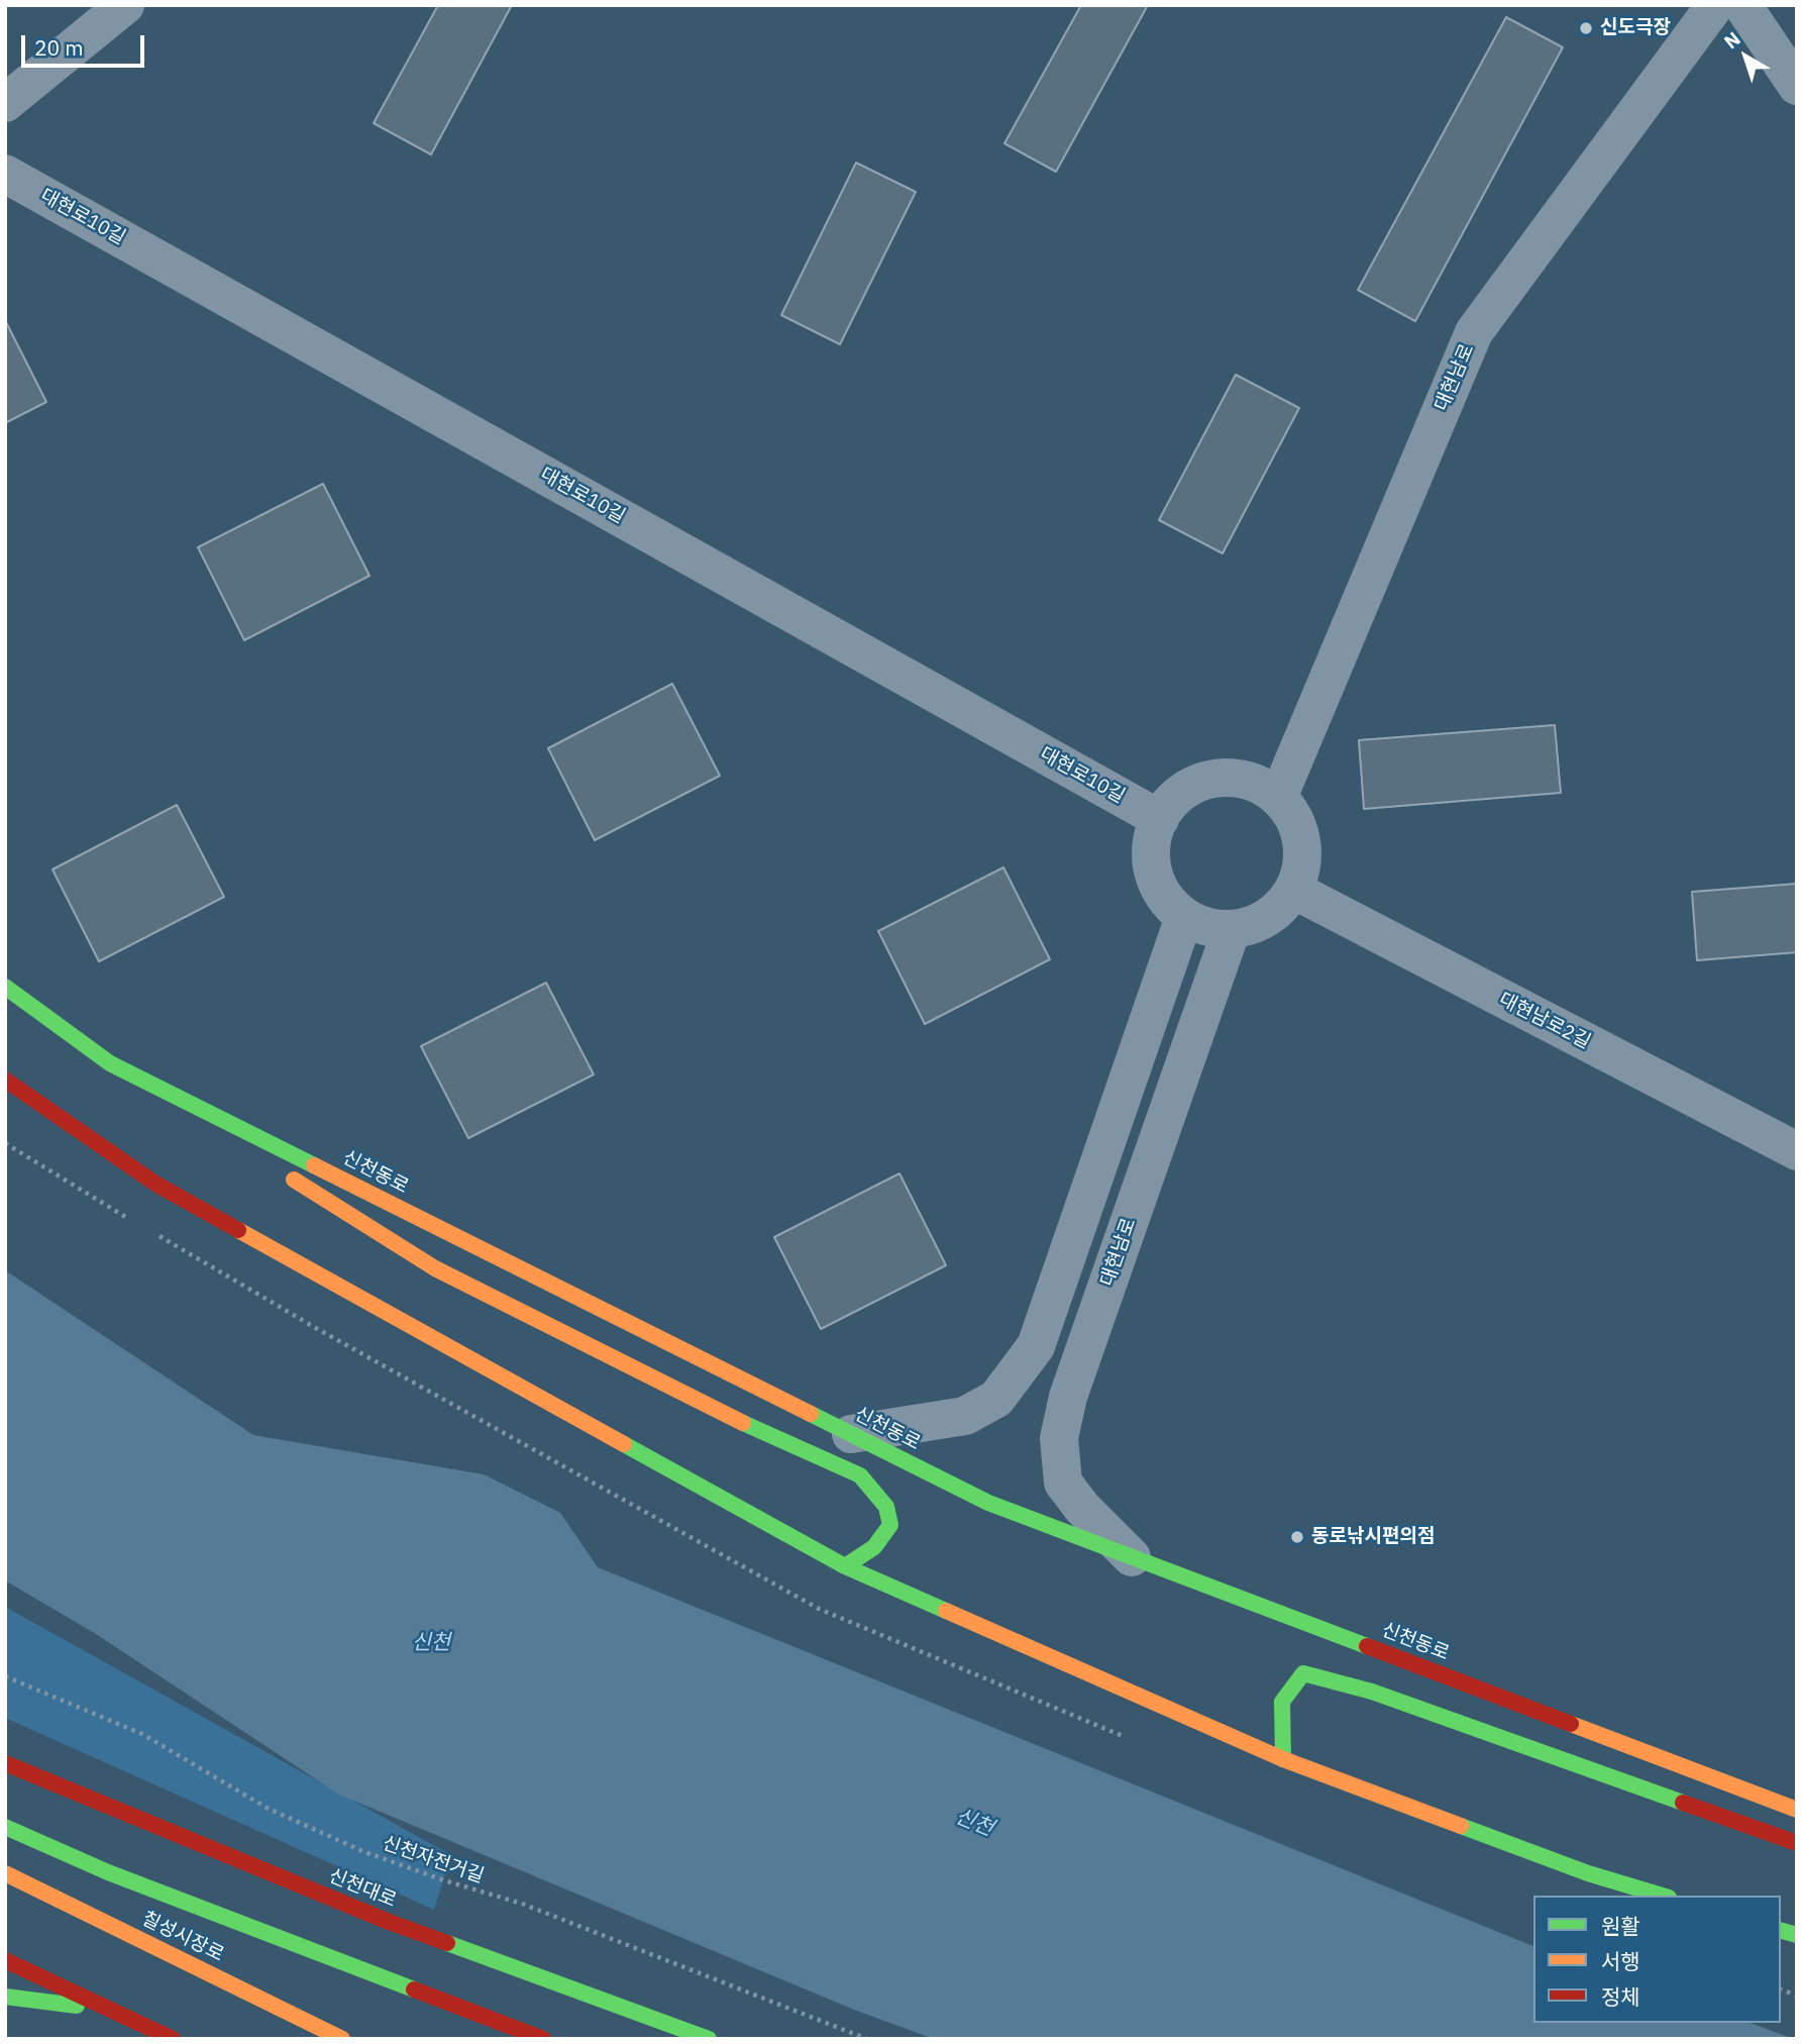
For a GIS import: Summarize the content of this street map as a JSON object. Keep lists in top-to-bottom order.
{
  "streets": {
    "main road": ["신천동로", "신천대로", "칠성시장로"],
    "street": ["대현로10길", "대현남로", "대현남로2길"],
    "path": ["신천자전거길"]
  },
  "crossings": [
    ["대현로10길", "대현남로"],
    ["대현로10길", "대현남로2길"],
    ["대현남로", "대현남로2길"],
    ["대현남로", "신천동로"]
  ],
  "water": ["신천"],
  "places": ["신도극장", "동로낚시편의점"],
  "legend": ["원활", "서행", "정체"],
  "scale_bar": "20 m",
  "north": "top left"
}
